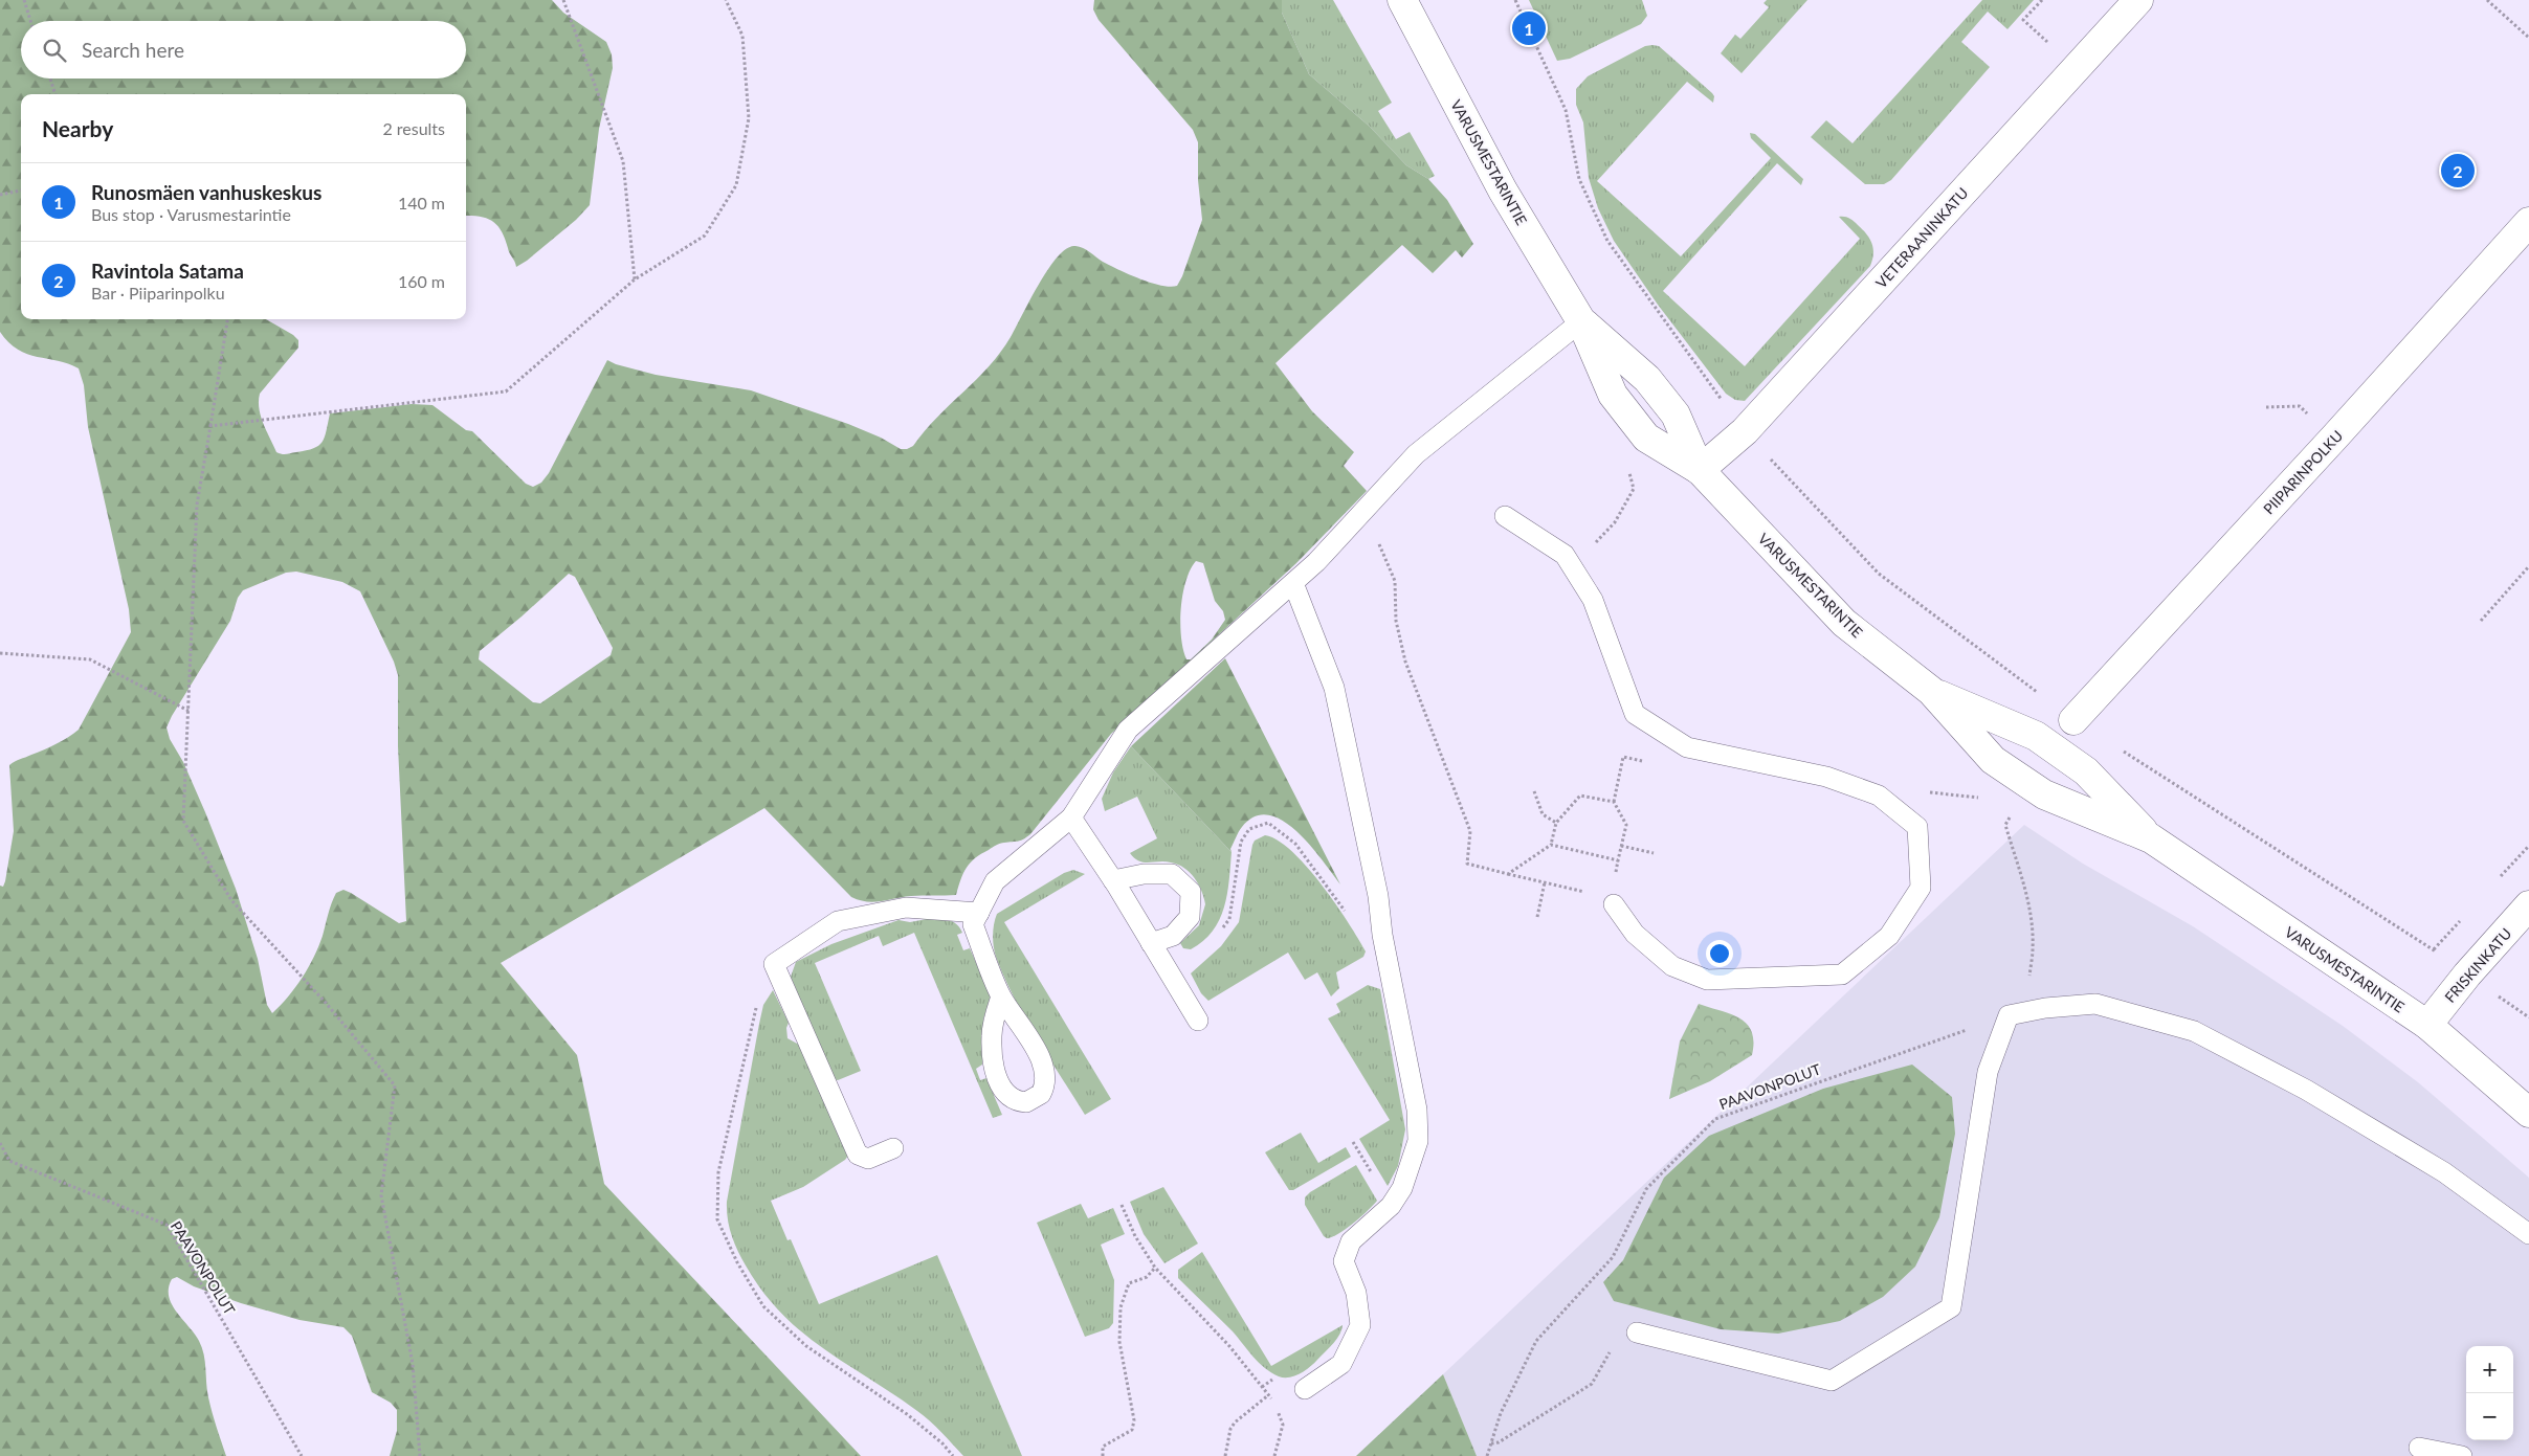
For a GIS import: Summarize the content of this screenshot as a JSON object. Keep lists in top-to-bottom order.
{
  "streets": {
    "street": [
      "VARUSMESTARINTIE",
      "VETERAANINKATU",
      "PIIPARINPOLKU",
      "FRISKINKATU"
    ],
    "path": ["PAAVONPOLUT"]
  },
  "crossings": [
    ["VARUSMESTARINTIE", "VETERAANINKATU"],
    ["VARUSMESTARINTIE", "FRISKINKATU"]
  ],
  "page": {
    "pins": ["1", "2"],
    "search": "Search here",
    "heading": ["Nearby", "2 results"],
    "list": [
      {
        "mark": "1",
        "name": "Runosmäen vanhuskeskus",
        "note": "Bus stop · Varusmestarintie",
        "value": "140 m"
      },
      {
        "mark": "2",
        "name": "Ravintola Satama",
        "note": "Bar · Piiparinpolku",
        "value": "160 m"
      }
    ],
    "map_buttons": ["+", "−"]
  }
}
